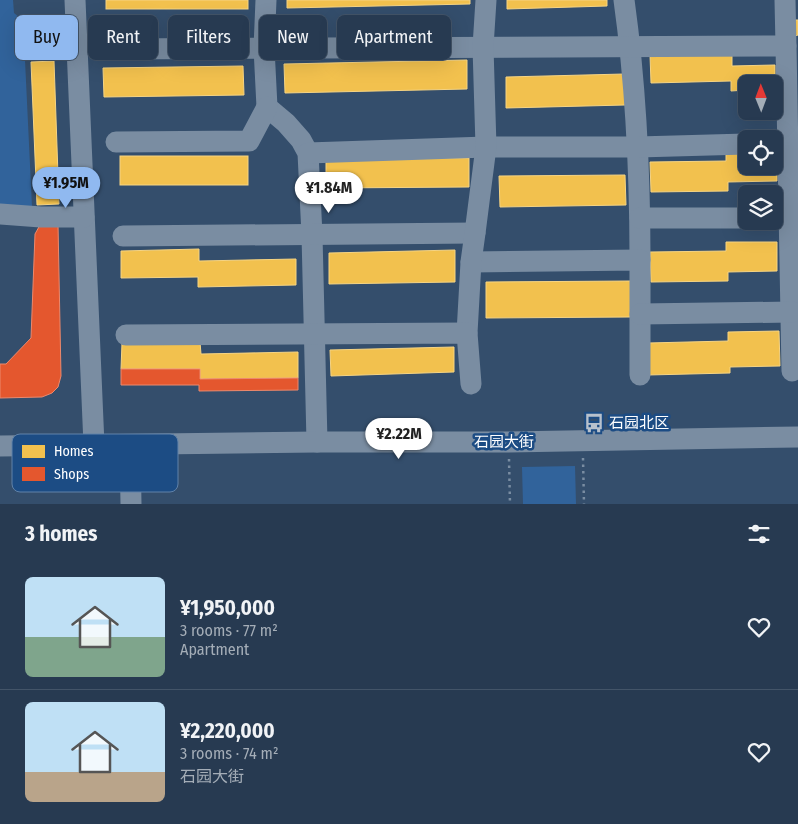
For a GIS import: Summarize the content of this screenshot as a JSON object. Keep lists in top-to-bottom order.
{
  "streets": {
    "street": ["石园大街"]
  },
  "places": {
    "bus stop": ["石园北区"]
  },
  "legend": ["Homes", "Shops"],
  "north": "top",
  "page": {
    "chip": [
      "Buy",
      "Rent",
      "Filters",
      "New",
      "Apartment"
    ],
    "price": ["¥1.95M", "¥1.84M", "¥2.22M"],
    "heading": "3 homes",
    "list": [
      {
        "name": "¥1,950,000",
        "note": "3 rooms · 77 m² · Apartment"
      },
      {
        "name": "¥2,220,000",
        "note": "3 rooms · 74 m² · 石园大街"
      }
    ]
  }
}
